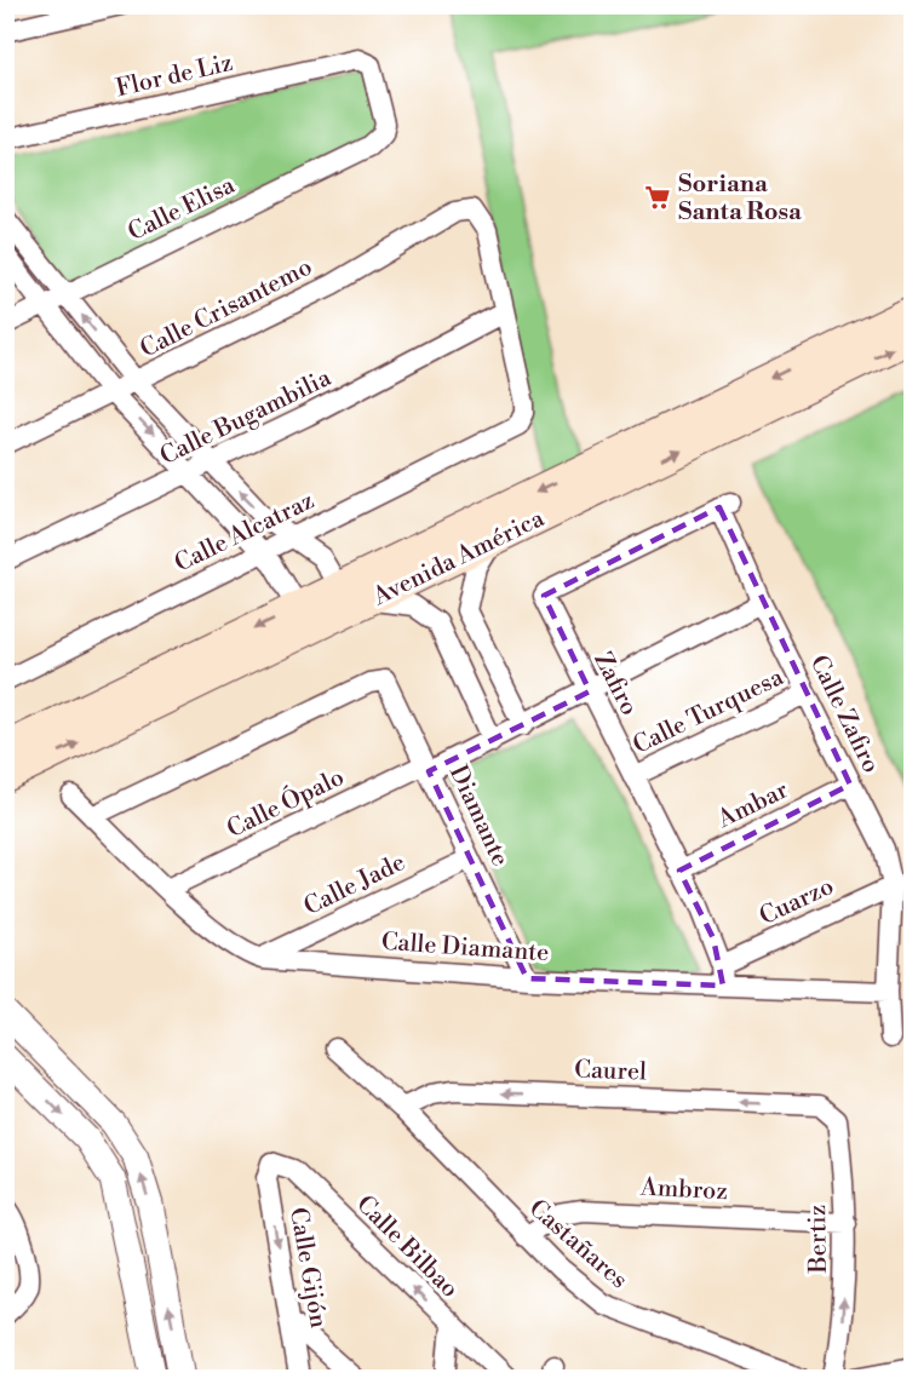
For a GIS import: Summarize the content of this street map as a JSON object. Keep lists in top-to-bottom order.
{
  "streets": {
    "main road": ["Avenida América"],
    "street": [
      "Flor de Liz",
      "Calle Elisa",
      "Calle Crisantemo",
      "Calle Bugambilia",
      "Calle Alcatraz",
      "Zafiro",
      "Calle Turquesa",
      "Calle Zafiro",
      "Calle Ópalo",
      "Ambar",
      "Diamante",
      "Calle Jade",
      "Cuarzo",
      "Calle Diamante",
      "Caurel",
      "Ambroz",
      "Bertiz",
      "Castañares",
      "Calle Bilbao",
      "Calle Gijón"
    ]
  },
  "crossings": [
    ["Flor de Liz", "Calle Elisa"],
    ["Calle Crisantemo", "Calle Bugambilia"],
    ["Calle Crisantemo", "Calle Alcatraz"],
    ["Calle Bugambilia", "Calle Alcatraz"],
    ["Zafiro", "Calle Turquesa"],
    ["Zafiro", "Calle Zafiro"],
    ["Zafiro", "Calle Ópalo"],
    ["Zafiro", "Ambar"],
    ["Zafiro", "Cuarzo"],
    ["Zafiro", "Calle Diamante"],
    ["Calle Turquesa", "Calle Zafiro"],
    ["Calle Zafiro", "Calle Ópalo"],
    ["Calle Zafiro", "Ambar"],
    ["Calle Zafiro", "Cuarzo"],
    ["Calle Zafiro", "Calle Diamante"],
    ["Calle Ópalo", "Diamante"],
    ["Calle Ópalo", "Calle Diamante"],
    ["Diamante", "Calle Jade"],
    ["Diamante", "Calle Diamante"],
    ["Calle Jade", "Calle Diamante"],
    ["Caurel", "Bertiz"],
    ["Caurel", "Castañares"],
    ["Ambroz", "Bertiz"],
    ["Ambroz", "Castañares"],
    ["Calle Bilbao", "Calle Gijón"]
  ],
  "one_way": ["Caurel", "Bertiz", "Calle Bilbao"],
  "places": {
    "supermarket": ["Soriana Santa Rosa"]
  }
}
